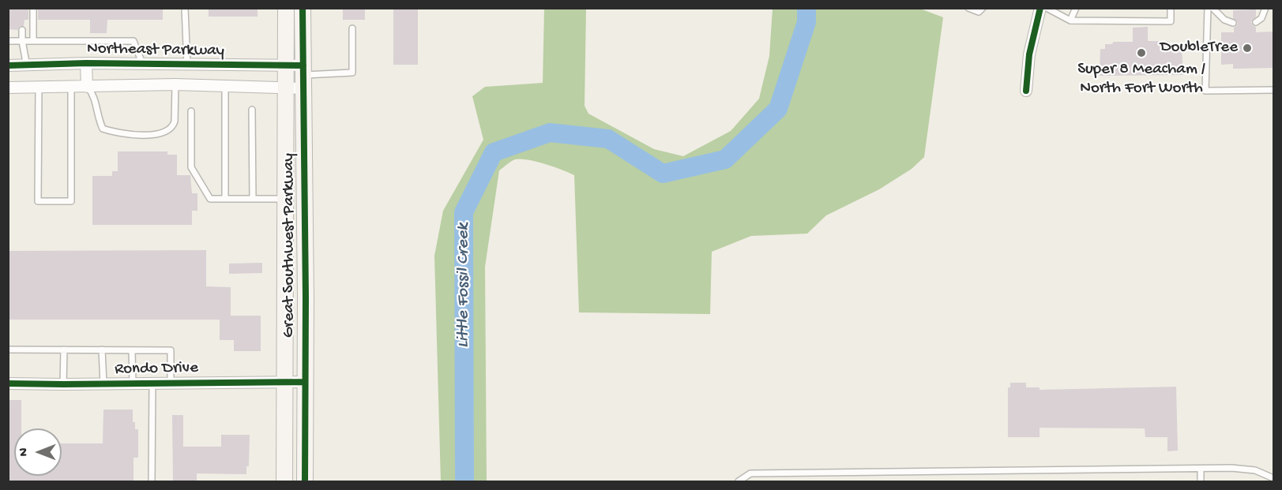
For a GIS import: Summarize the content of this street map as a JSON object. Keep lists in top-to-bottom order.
{
  "streets": {
    "street": ["Northeast Parkway", "Great Southwest Parkway", "Rondo Drive"]
  },
  "crossings": [
    ["Northeast Parkway", "Great Southwest Parkway"],
    ["Great Southwest Parkway", "Rondo Drive"]
  ],
  "water": ["Little Fossil Creek"],
  "places": ["DoubleTree", "Super 8 Meacham / North Fort Worth"],
  "north": "left"
}
